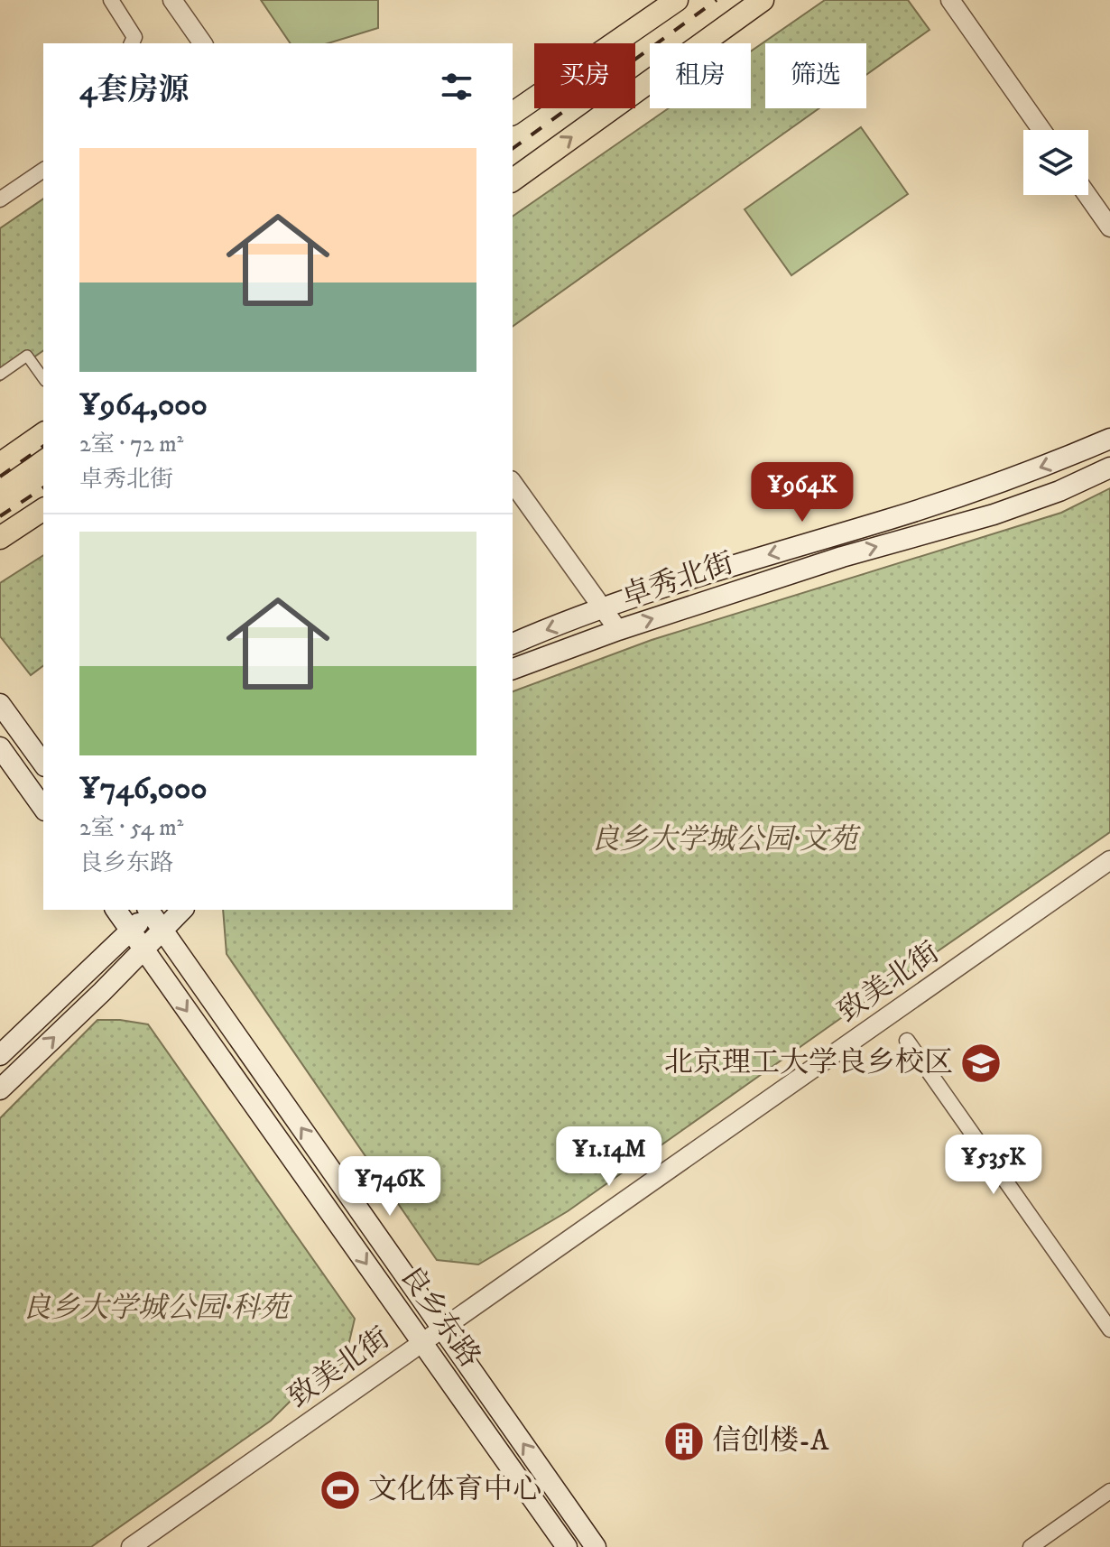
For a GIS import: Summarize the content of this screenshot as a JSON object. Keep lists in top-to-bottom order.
{
  "streets": {
    "main road": ["卓秀北街", "良乡东路"],
    "street": ["致美北街"]
  },
  "crossings": [
    ["致美北街", "良乡东路"]
  ],
  "parks": ["良乡大学城公园·文苑", "良乡大学城公园·科苑"],
  "places": {
    "school or university": ["北京理工大学良乡校区"],
    "building": ["信创楼-A"],
    "sports": ["文化体育中心"]
  },
  "page": {
    "chip": ["买房", "租房", "筛选"],
    "heading": "4套房源",
    "list": [
      {
        "name": "¥964,000",
        "note": "2室 · 72 m² · 卓秀北街"
      },
      {
        "name": "¥746,000",
        "note": "2室 · 54 m² · 良乡东路"
      }
    ],
    "price": [
      "¥964K",
      "¥1.14M",
      "¥535K",
      "¥746K"
    ]
  }
}
